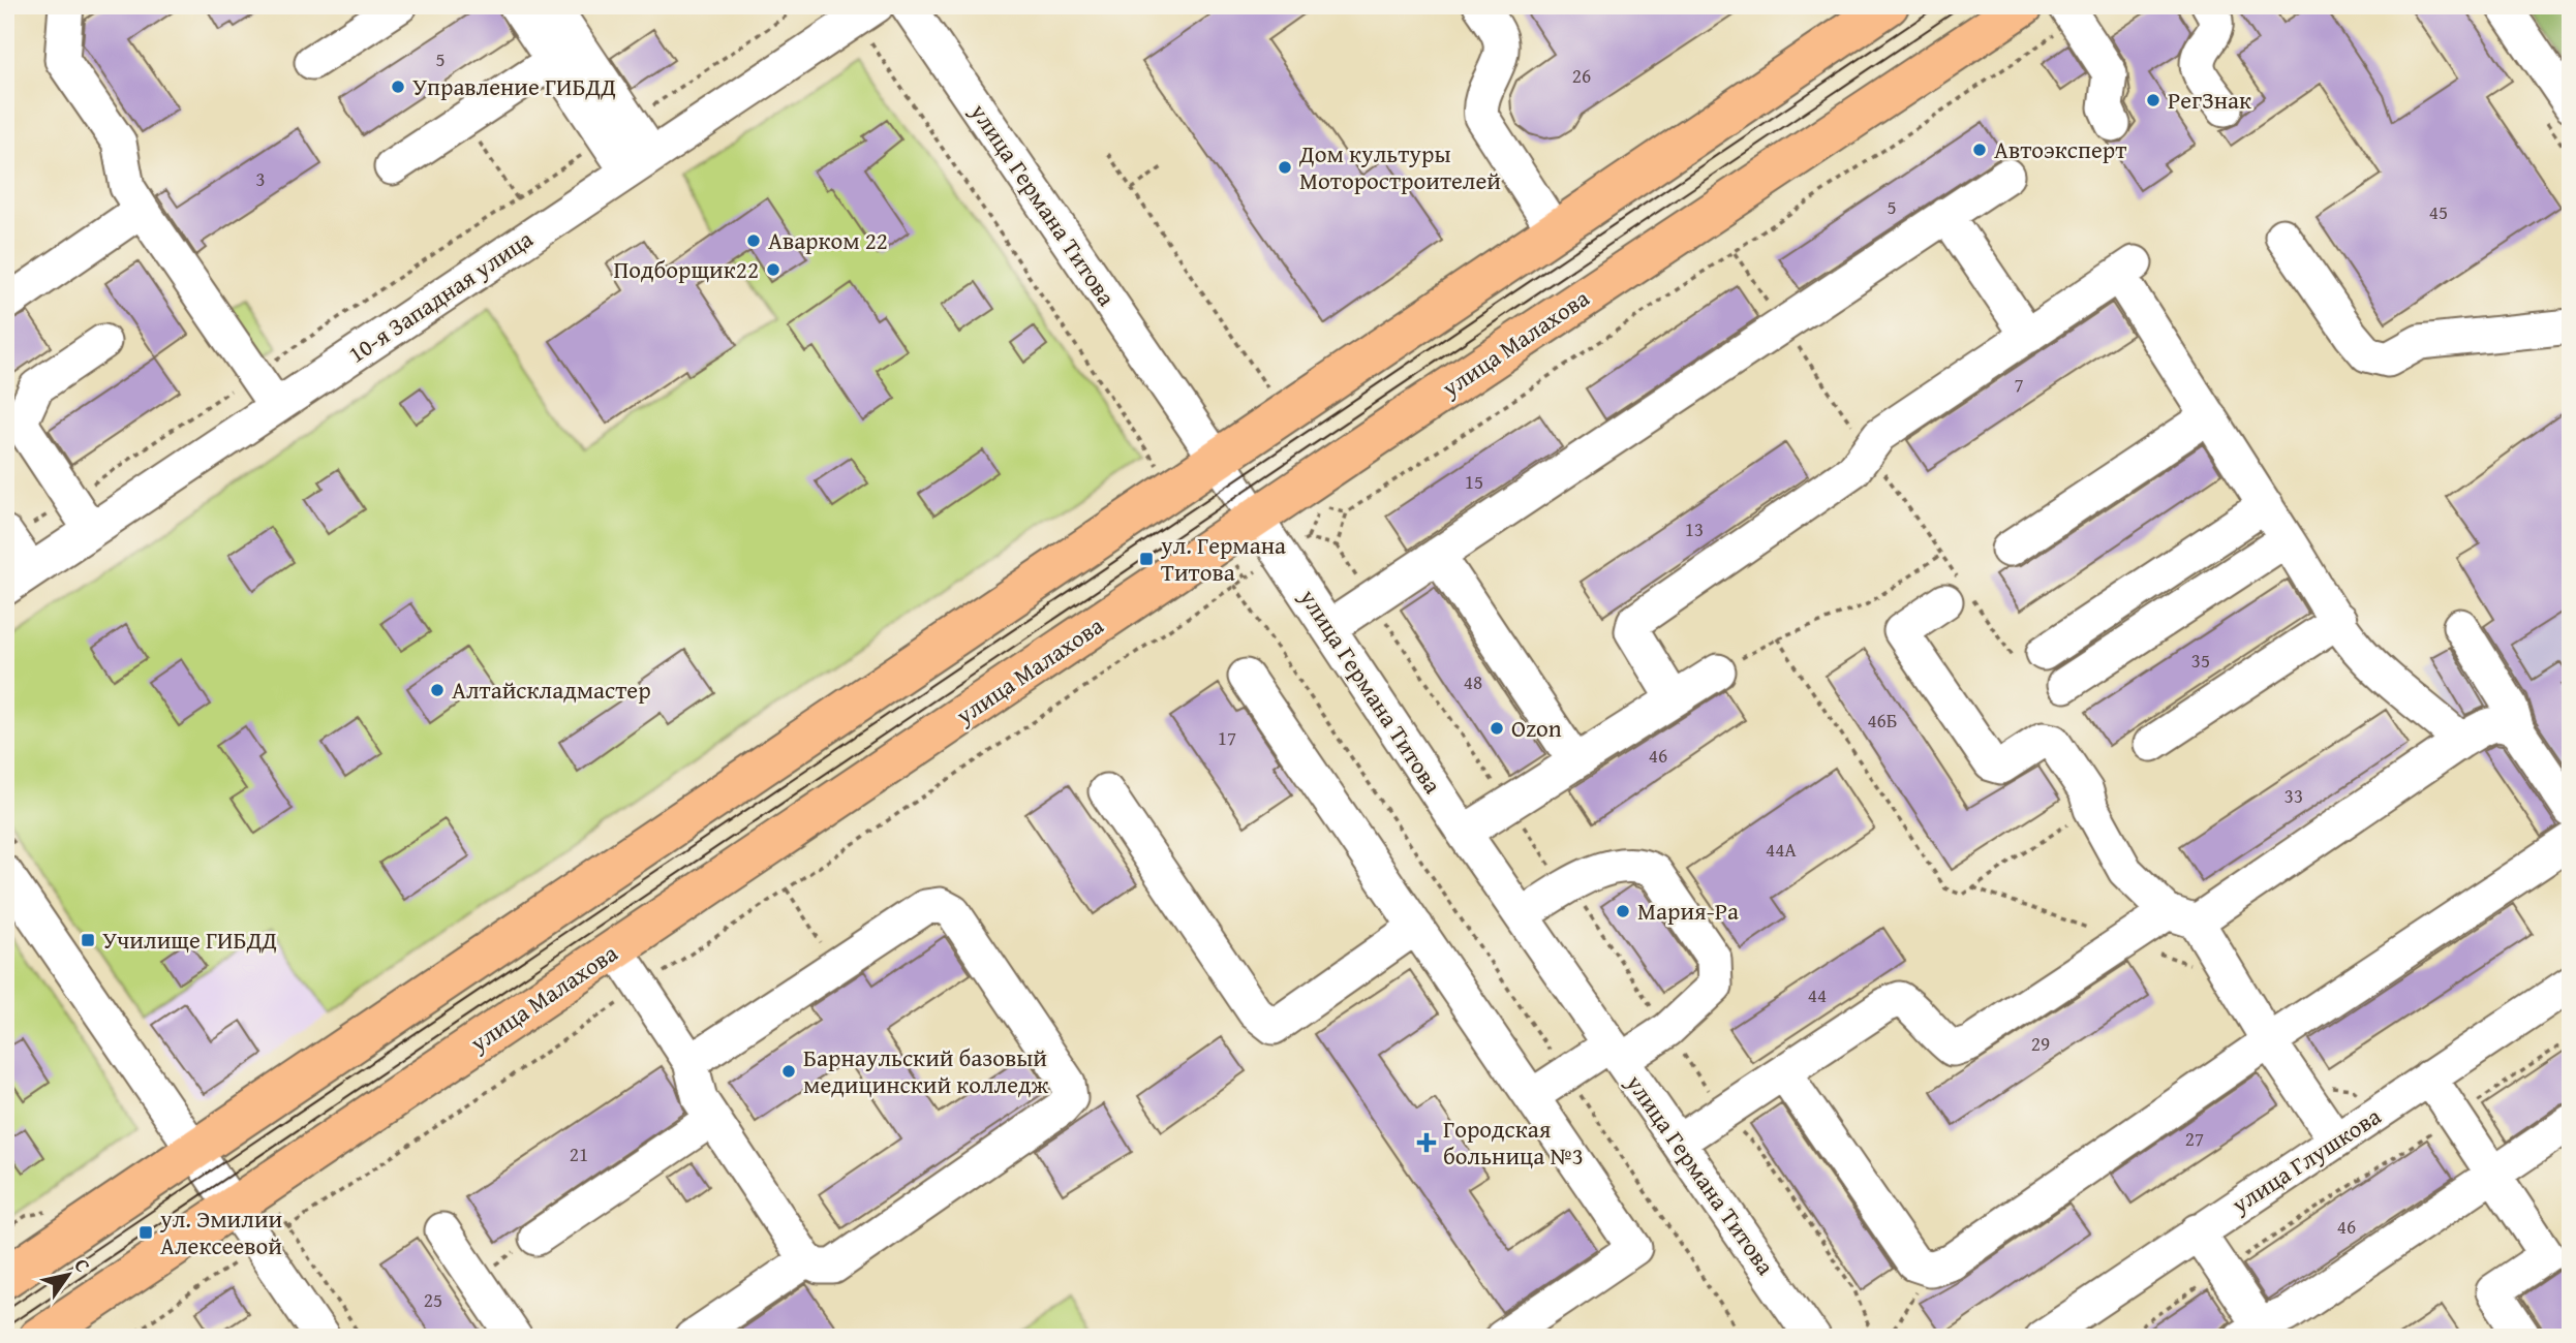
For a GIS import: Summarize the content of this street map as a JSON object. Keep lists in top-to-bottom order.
{
  "streets": {
    "main road": ["улица Малахова"],
    "street": ["улица Германа Титова", "10-я Западная улица", "улица Глушкова"]
  },
  "crossings": [
    ["улица Германа Титова", "улица Малахова"]
  ],
  "places": {
    "other": [
      "Управление ГИБДД",
      "РегЗнак",
      "Автоэксперт",
      "Дом культуры Моторостроителей",
      "Аварком 22",
      "Подборщик22",
      "Алтайскладмастер",
      "Ozon",
      "Мария-Ра",
      "Барнаульский базовый медицинский колледж"
    ],
    "transit": ["ул. Германа Титова", "Училище ГИБДД", "ул. Эмилии Алексеевой"],
    "health": ["Городская больница №3"]
  },
  "house_numbers": [
    "5",
    "26",
    "3",
    "5",
    "45",
    "7",
    "15",
    "13",
    "35",
    "48",
    "46Б",
    "17",
    "46",
    "33",
    "44А",
    "44",
    "29",
    "27",
    "21",
    "46",
    "25"
  ],
  "north": "top right"
}
